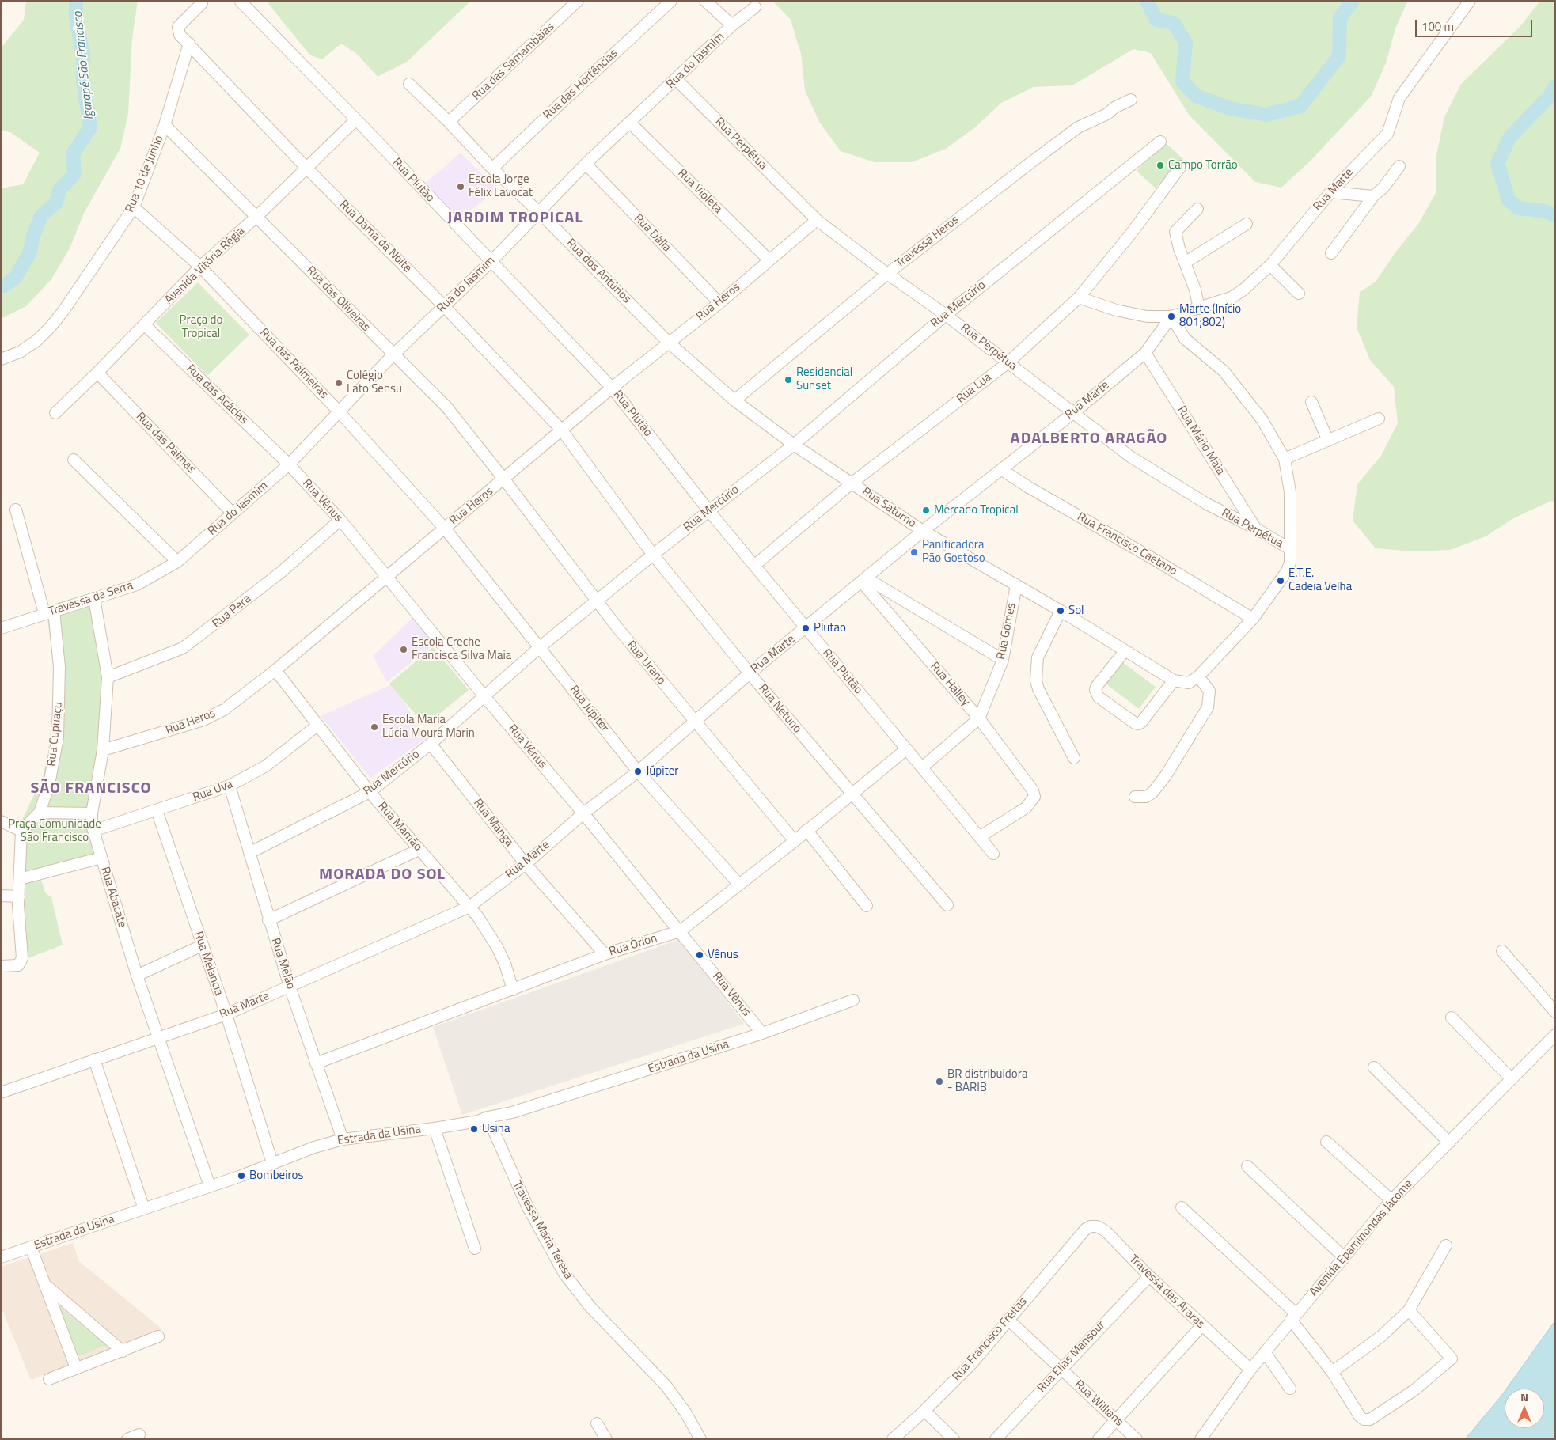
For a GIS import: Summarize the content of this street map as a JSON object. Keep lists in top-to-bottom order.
{
  "streets": {
    "street": [
      "Rua do Jasmim",
      "Rua das Samambáias",
      "Rua das Hortências",
      "Rua Perpétua",
      "Rua 10 de Junho",
      "Rua Plutão",
      "Rua Marte",
      "Rua Violeta",
      "Rua Dália",
      "Rua Dama da Noite",
      "Travessa Heros",
      "Avenida Vitória Régia",
      "Rua dos Antúrios",
      "Rua das Oliveiras",
      "Rua Heros",
      "Rua Mercúrio",
      "Rua das Palmeiras",
      "Rua Lua",
      "Rua das Acácias",
      "Rua Mário Maia",
      "Rua das Palmas",
      "Rua Vênus",
      "Rua Saturno",
      "Rua Francisco Caetano",
      "Travessa da Serra",
      "Rua Pera",
      "Rua Gomes",
      "Rua Urano",
      "Rua Halley",
      "Rua Júpiter",
      "Rua Netuno",
      "Rua Cupuaçu",
      "Rua Uva",
      "Rua Manga",
      "Rua Mamão",
      "Rua Abacate",
      "Rua Órion",
      "Rua Melancia",
      "Rua Melão",
      "Estrada da Usina",
      "Travessa Maria Teresa",
      "Avenida Epaminondas Jácome",
      "Travessa das Araras",
      "Rua Francisco Freitas",
      "Rua Elias Mansour",
      "Rua Willians"
    ]
  },
  "crossings": [
    ["Rua do Jasmim", "Rua Perpétua"],
    ["Rua do Jasmim", "Rua Plutão"],
    ["Rua do Jasmim", "Rua Violeta"],
    ["Rua do Jasmim", "Rua Dália"],
    ["Rua do Jasmim", "Rua Dama da Noite"],
    ["Rua do Jasmim", "Rua dos Antúrios"],
    ["Rua do Jasmim", "Rua das Oliveiras"],
    ["Rua do Jasmim", "Rua das Palmeiras"],
    ["Rua do Jasmim", "Rua das Acácias"],
    ["Rua do Jasmim", "Rua das Palmas"],
    ["Rua do Jasmim", "Rua Vênus"],
    ["Rua do Jasmim", "Travessa da Serra"],
    ["Rua das Samambáias", "Rua dos Antúrios"],
    ["Rua das Hortências", "Rua dos Antúrios"],
    ["Rua Perpétua", "Rua Marte"],
    ["Rua Perpétua", "Travessa Heros"],
    ["Rua Perpétua", "Rua Heros"],
    ["Rua Perpétua", "Rua Mercúrio"],
    ["Rua Perpétua", "Rua Lua"],
    ["Rua Perpétua", "Rua Mário Maia"],
    ["Rua 10 de Junho", "Rua Dama da Noite"],
    ["Rua 10 de Junho", "Rua das Oliveiras"],
    ["Rua 10 de Junho", "Rua das Palmeiras"],
    ["Rua Plutão", "Rua Marte"],
    ["Rua Plutão", "Avenida Vitória Régia"],
    ["Rua Plutão", "Rua Heros"],
    ["Rua Plutão", "Rua Mercúrio"],
    ["Rua Plutão", "Rua Lua"],
    ["Rua Plutão", "Rua Gomes"],
    ["Rua Plutão", "Rua Halley"],
    ["Rua Plutão", "Rua Órion"],
    ["Rua Marte", "Rua Mário Maia"],
    ["Rua Marte", "Rua Vênus"],
    ["Rua Marte", "Rua Saturno"],
    ["Rua Marte", "Rua Francisco Caetano"],
    ["Rua Marte", "Rua Urano"],
    ["Rua Marte", "Rua Halley"],
    ["Rua Marte", "Rua Júpiter"],
    ["Rua Marte", "Rua Netuno"],
    ["Rua Marte", "Rua Manga"],
    ["Rua Marte", "Rua Mamão"],
    ["Rua Marte", "Rua Abacate"],
    ["Rua Marte", "Rua Melancia"],
    ["Rua Marte", "Rua Melão"],
    ["Rua Violeta", "Rua Heros"],
    ["Rua Dália", "Rua Heros"],
    ["Rua Dama da Noite", "Avenida Vitória Régia"],
    ["Rua Dama da Noite", "Rua Heros"],
    ["Rua Dama da Noite", "Rua Netuno"],
    ["Travessa Heros", "Rua Saturno"],
    ["Avenida Vitória Régia", "Rua das Oliveiras"],
    ["Avenida Vitória Régia", "Rua das Palmeiras"],
    ["Avenida Vitória Régia", "Rua das Acácias"],
    ["Avenida Vitória Régia", "Rua das Palmas"],
    ["Rua dos Antúrios", "Rua Heros"],
    ["Rua dos Antúrios", "Rua Saturno"],
    ["Rua das Oliveiras", "Rua Heros"],
    ["Rua das Oliveiras", "Rua Urano"],
    ["Rua Heros", "Rua das Palmeiras"],
    ["Rua Heros", "Rua Vênus"],
    ["Rua Heros", "Rua Saturno"],
    ["Rua Heros", "Rua Urano"],
    ["Rua Heros", "Rua Júpiter"],
    ["Rua Heros", "Rua Netuno"],
    ["Rua Heros", "Rua Mamão"],
    ["Rua Heros", "Rua Abacate"],
    ["Rua Mercúrio", "Rua Vênus"],
    ["Rua Mercúrio", "Rua Saturno"],
    ["Rua Mercúrio", "Rua Urano"],
    ["Rua Mercúrio", "Rua Júpiter"],
    ["Rua Mercúrio", "Rua Netuno"],
    ["Rua Mercúrio", "Rua Manga"],
    ["Rua Mercúrio", "Rua Mamão"],
    ["Rua Mercúrio", "Rua Melão"],
    ["Rua das Palmeiras", "Rua Júpiter"],
    ["Rua Lua", "Rua Saturno"],
    ["Rua das Acácias", "Rua Vênus"],
    ["Rua Vênus", "Rua Pera"],
    ["Rua Vênus", "Rua Órion"],
    ["Rua Vênus", "Estrada da Usina"],
    ["Rua Saturno", "Rua Gomes"],
    ["Travessa da Serra", "Rua Cupuaçu"],
    ["Travessa da Serra", "Rua Abacate"],
    ["Rua Pera", "Rua Abacate"],
    ["Rua Gomes", "Rua Halley"],
    ["Rua Urano", "Rua Órion"],
    ["Rua Júpiter", "Rua Órion"],
    ["Rua Netuno", "Rua Órion"],
    ["Rua Uva", "Rua Mamão"],
    ["Rua Uva", "Rua Abacate"],
    ["Rua Uva", "Rua Melancia"],
    ["Rua Uva", "Rua Melão"],
    ["Rua Manga", "Rua Órion"],
    ["Rua Mamão", "Rua Órion"],
    ["Rua Abacate", "Estrada da Usina"],
    ["Rua Órion", "Rua Melão"],
    ["Rua Melancia", "Estrada da Usina"],
    ["Rua Melão", "Estrada da Usina"],
    ["Estrada da Usina", "Travessa Maria Teresa"],
    ["Avenida Epaminondas Jácome", "Travessa das Araras"],
    ["Travessa das Araras", "Rua Francisco Freitas"],
    ["Travessa das Araras", "Rua Elias Mansour"],
    ["Rua Francisco Freitas", "Rua Willians"],
    ["Rua Elias Mansour", "Rua Willians"]
  ],
  "districts": [
    "JARDIM TROPICAL",
    "ADALBERTO ARAGÃO",
    "SÃO FRANCISCO",
    "MORADA DO SOL"
  ],
  "water": ["Igarapé São Francisco"],
  "parks": ["Praça do Tropical", "Praça Comunidade São Francisco"],
  "places": [
    "Campo Torrão",
    "Escola Jorge Félix Lavocat",
    "Marte (Início 801;802)",
    "Residencial Sunset",
    "Colégio Lato Sensu",
    "Mercado Tropical",
    "Panificadora Pão Gostoso",
    "E.T.E. Cadeia Velha",
    "Sol",
    "Plutão",
    "Escola Creche Francisca Silva Maia",
    "Escola Maria Lúcia Moura Marin",
    "Júpiter",
    "Vênus",
    "BR distribuidora - BARIB",
    "Usina",
    "Bombeiros"
  ],
  "scale_bar": "100 m",
  "north": "top"
}
